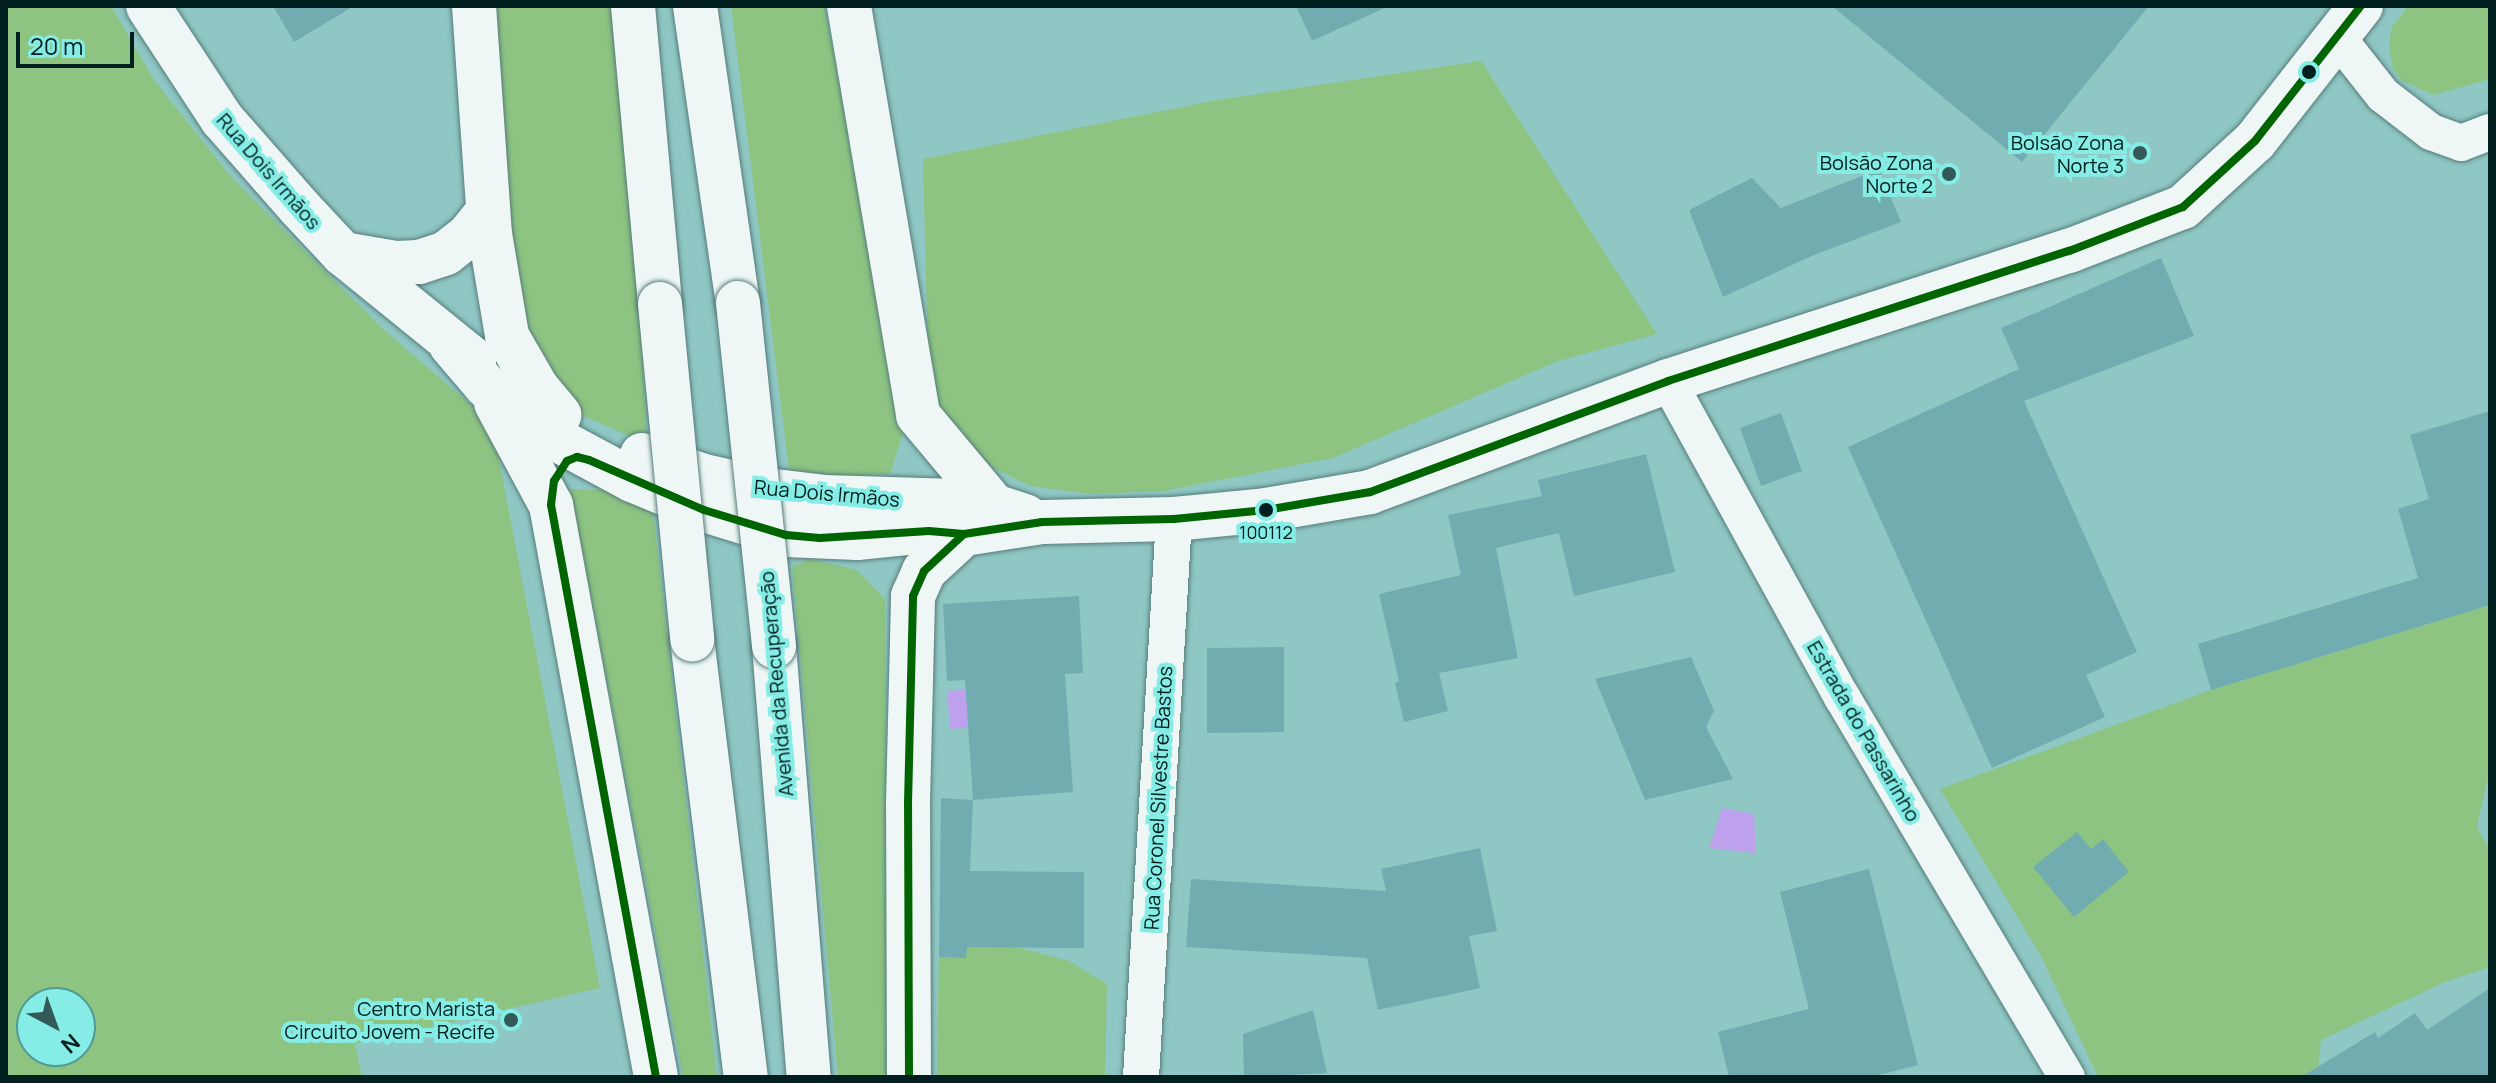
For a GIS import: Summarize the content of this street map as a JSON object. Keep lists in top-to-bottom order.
{
  "streets": {
    "main road": ["Rua Dois Irmãos", "Avenida da Recuperação"],
    "street": ["Estrada do Passarinho", "Rua Coronel Silvestre Bastos"]
  },
  "crossings": [
    ["Rua Dois Irmãos", "Estrada do Passarinho"],
    ["Rua Dois Irmãos", "Rua Coronel Silvestre Bastos"]
  ],
  "places": [
    "Bolsão Zona Norte 3",
    "Bolsão Zona Norte 2",
    "100112",
    "Centro Marista Circuito Jovem - Recife"
  ],
  "scale_bar": "20 m",
  "north": "bottom right"
}
